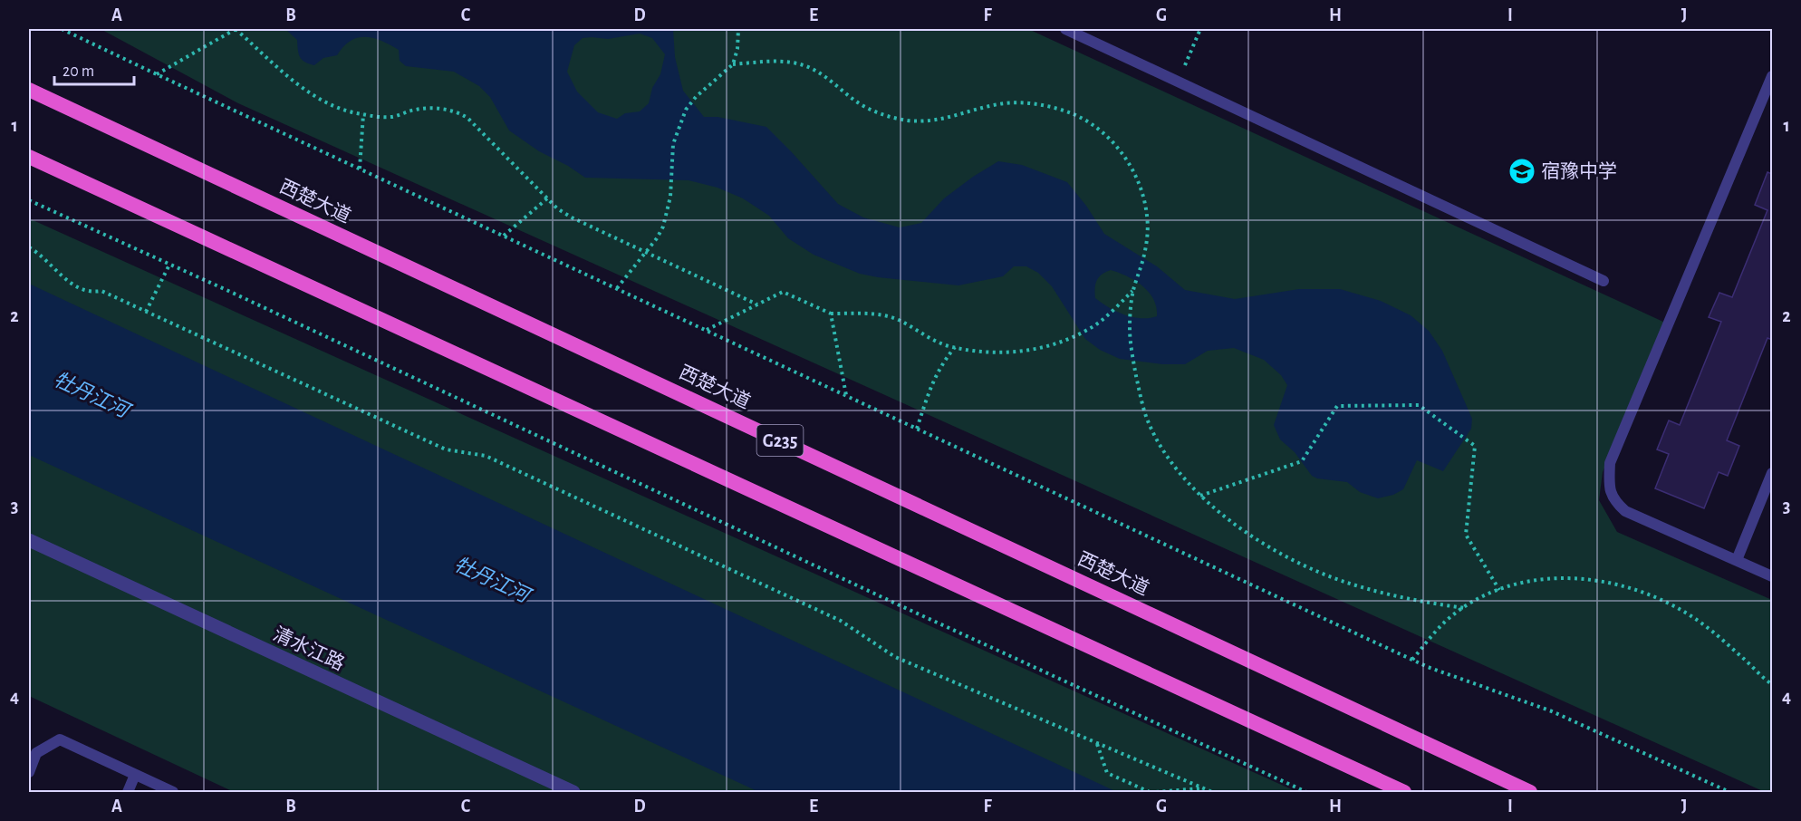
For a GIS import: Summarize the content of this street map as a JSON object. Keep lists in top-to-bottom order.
{
  "streets": {
    "highway": ["西楚大道", "G235"],
    "street": ["清水江路"]
  },
  "water": ["牡丹江河"],
  "places": {
    "school or university": ["宿豫中学"]
  },
  "scale_bar": "20 m",
  "grid": {
    "columns": [
      "A",
      "B",
      "C",
      "D",
      "E",
      "F",
      "G",
      "H",
      "I",
      "J"
    ],
    "rows": [
      "1",
      "2",
      "3",
      "4"
    ]
  }
}
